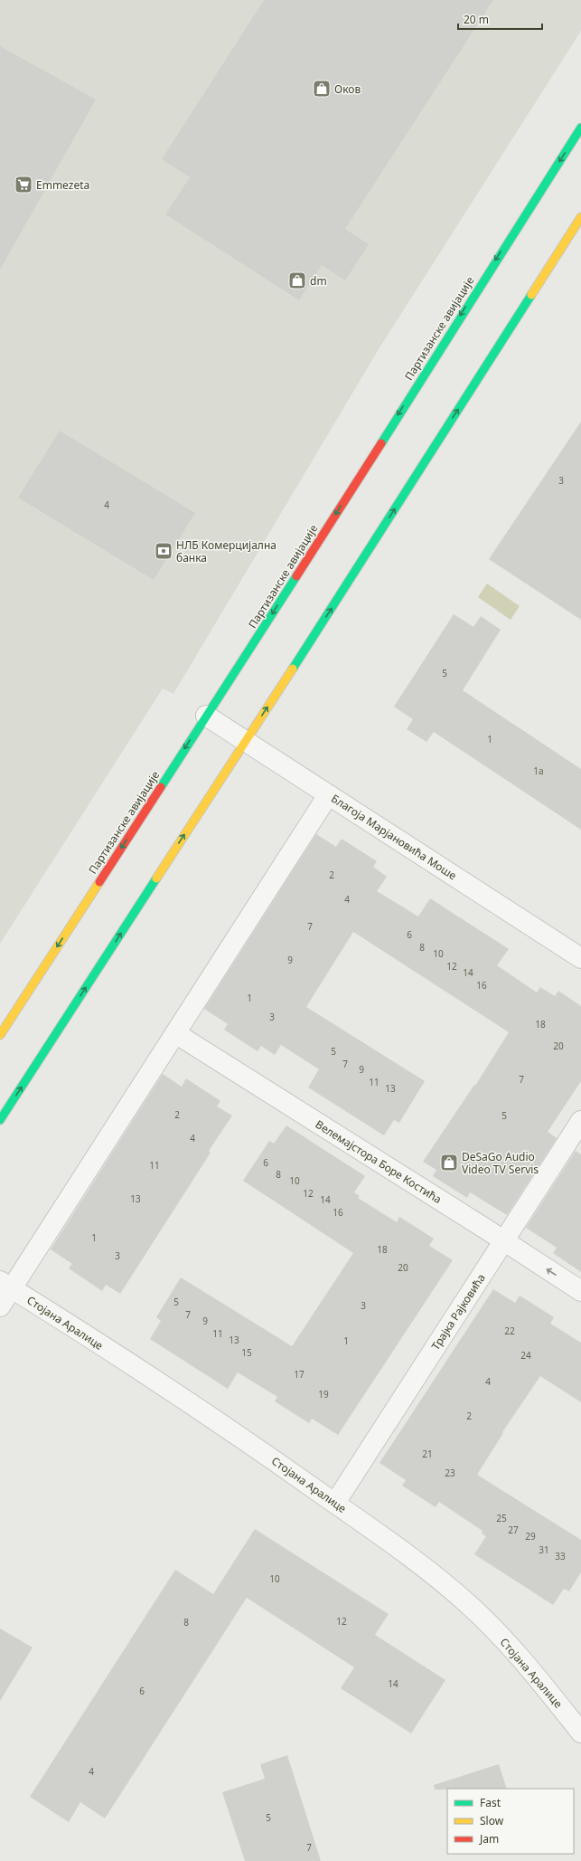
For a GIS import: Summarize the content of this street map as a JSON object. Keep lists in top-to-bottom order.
{
  "streets": {
    "main road": ["Партизанске авијације"],
    "street": [
      "Благоја Марјановића Моше",
      "Велемајстора Боре Костића",
      "Трајка Рајковића",
      "Стојана Аралице"
    ]
  },
  "crossings": [
    ["Партизанске авијације", "Благоја Марјановића Моше"],
    ["Велемајстора Боре Костића", "Трајка Рајковића"],
    ["Трајка Рајковића", "Стојана Аралице"]
  ],
  "places": {
    "shop": ["Оков", "dm", "DeSaGo Audio Video TV Servis"],
    "supermarket": ["Emmezeta"],
    "bank": ["НЛБ Комерцијална банка"]
  },
  "house_numbers": [
    "3",
    "4",
    "5",
    "1",
    "1a",
    "2",
    "4",
    "7",
    "6",
    "8",
    "10",
    "9",
    "12",
    "14",
    "16",
    "1",
    "3",
    "18",
    "20",
    "5",
    "7",
    "9",
    "7",
    "11",
    "13",
    "2",
    "5",
    "4",
    "6",
    "11",
    "8",
    "10",
    "12",
    "13",
    "14",
    "16",
    "1",
    "18",
    "3",
    "20",
    "5",
    "3",
    "7",
    "9",
    "22",
    "11",
    "13",
    "1",
    "15",
    "24",
    "17",
    "4",
    "19",
    "2",
    "21",
    "23",
    "25",
    "27",
    "29",
    "31",
    "33",
    "10",
    "12",
    "8",
    "14",
    "6",
    "4",
    "5",
    "7"
  ],
  "legend": ["Fast", "Slow", "Jam"],
  "scale_bar": "20 m"
}
